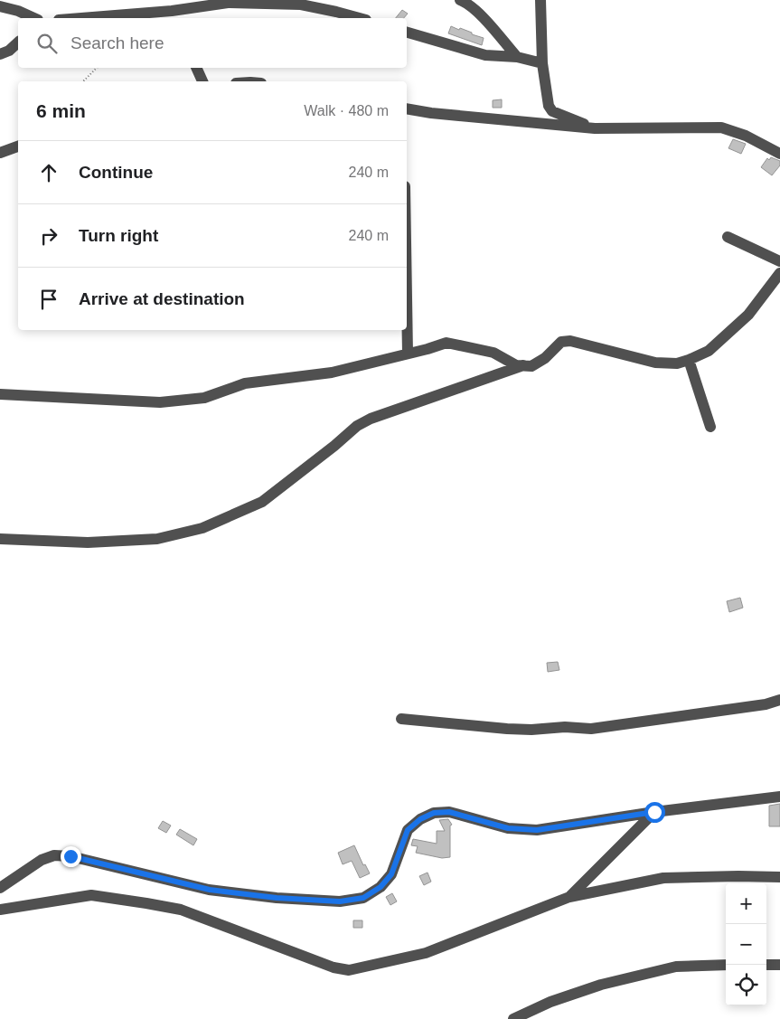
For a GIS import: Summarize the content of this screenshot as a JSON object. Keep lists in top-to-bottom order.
{
  "page": {
    "search": "Search here",
    "heading": ["6 min", "Walk · 480 m"],
    "list": [
      ["Continue", "240 m"],
      ["Turn right", "240 m"],
      "Arrive at destination"
    ],
    "map_buttons": ["+", "−"]
  }
}
